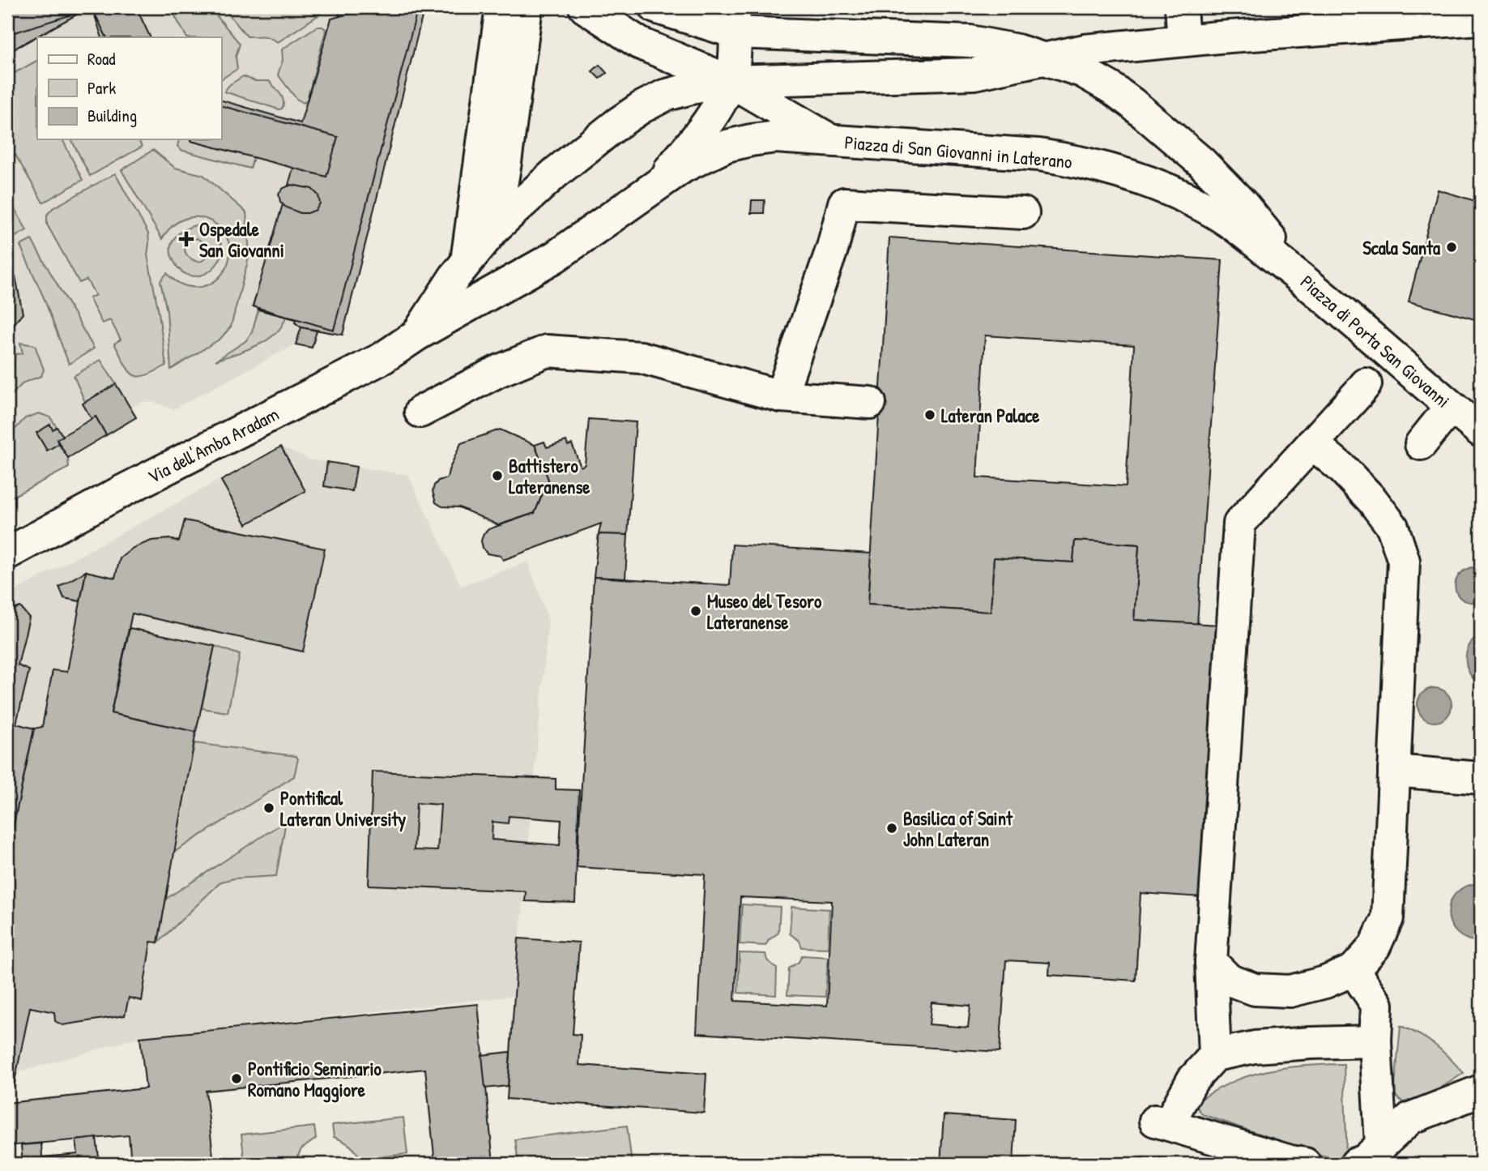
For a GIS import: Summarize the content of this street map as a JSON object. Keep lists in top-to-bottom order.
{
  "streets": {
    "main road": ["Piazza di San Giovanni in Laterano", "Piazza di Porta San Giovanni", "Via dell'Amba Aradam"]
  },
  "crossings": [
    ["Piazza di San Giovanni in Laterano", "Piazza di Porta San Giovanni"],
    ["Piazza di San Giovanni in Laterano", "Via dell'Amba Aradam"]
  ],
  "places": {
    "health": ["Ospedale San Giovanni"],
    "other": [
      "Scala Santa",
      "Lateran Palace",
      "Battistero Lateranense",
      "Museo del Tesoro Lateranense",
      "Pontifical Lateran University",
      "Basilica of Saint John Lateran",
      "Pontificio Seminario Romano Maggiore"
    ]
  },
  "legend": ["Road", "Park", "Building"]
}
